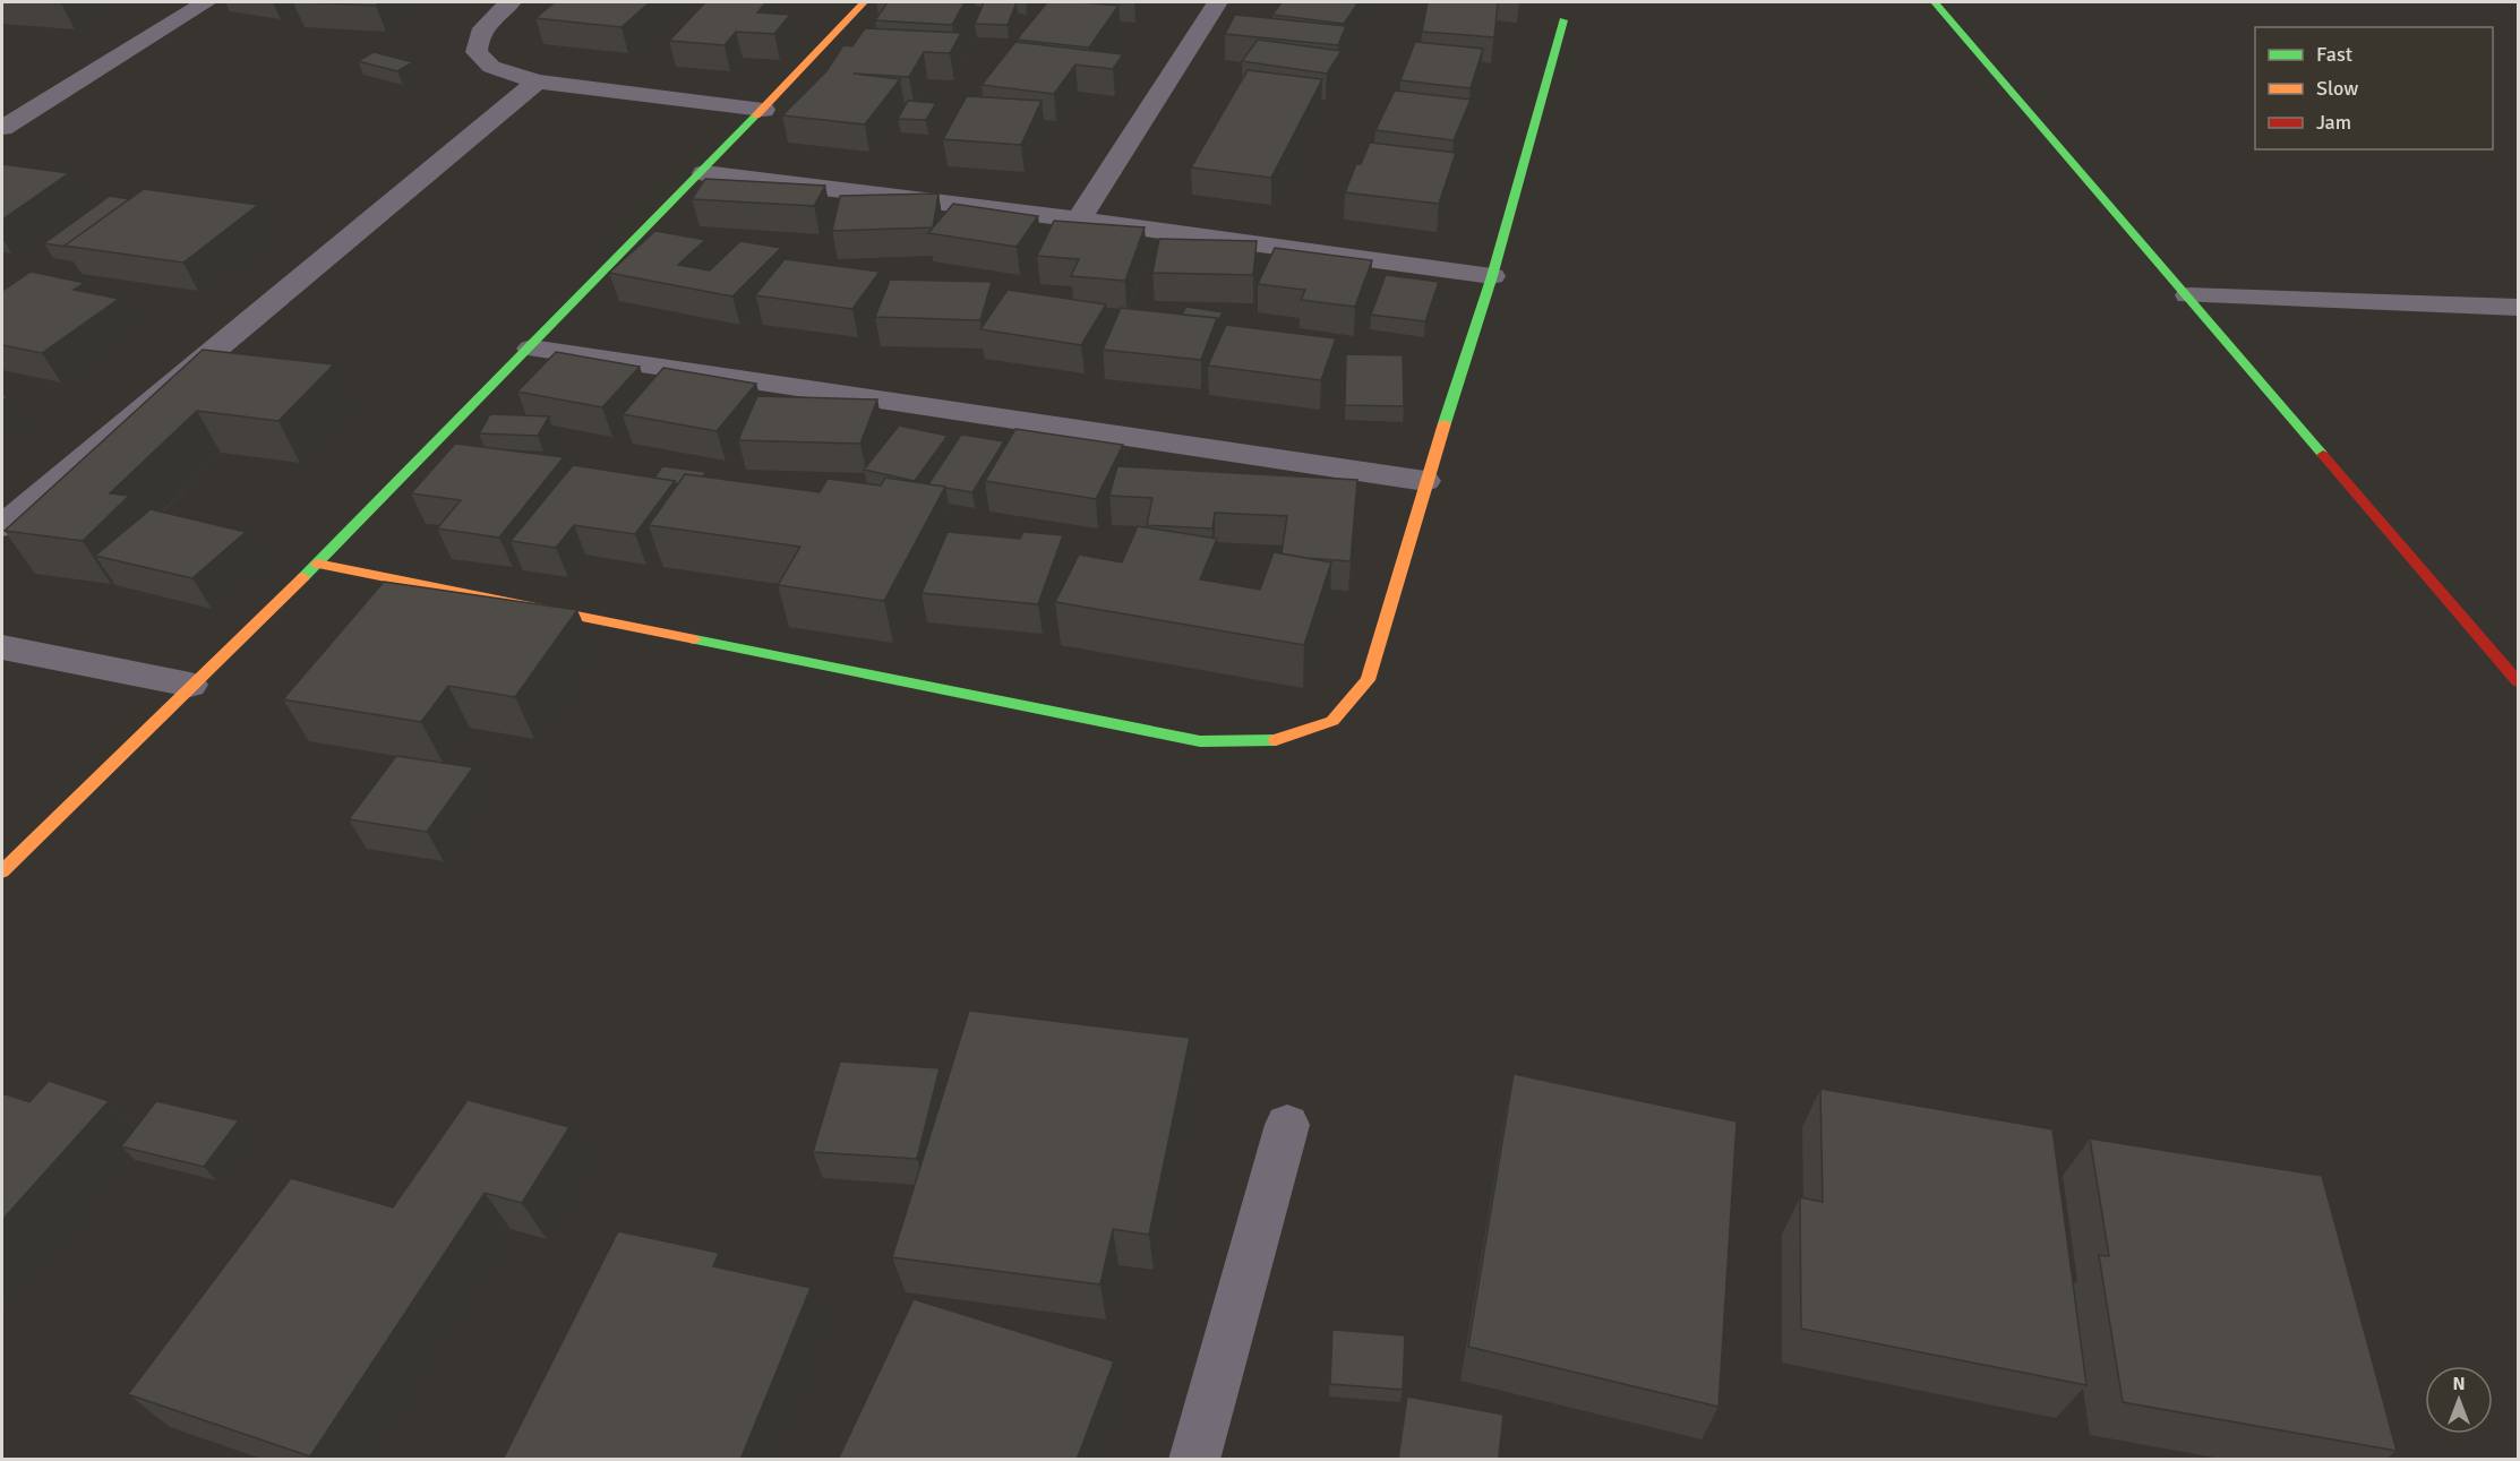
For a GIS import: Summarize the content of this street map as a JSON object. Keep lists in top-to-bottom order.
{
  "legend": ["Fast", "Slow", "Jam"],
  "north": "top"
}
